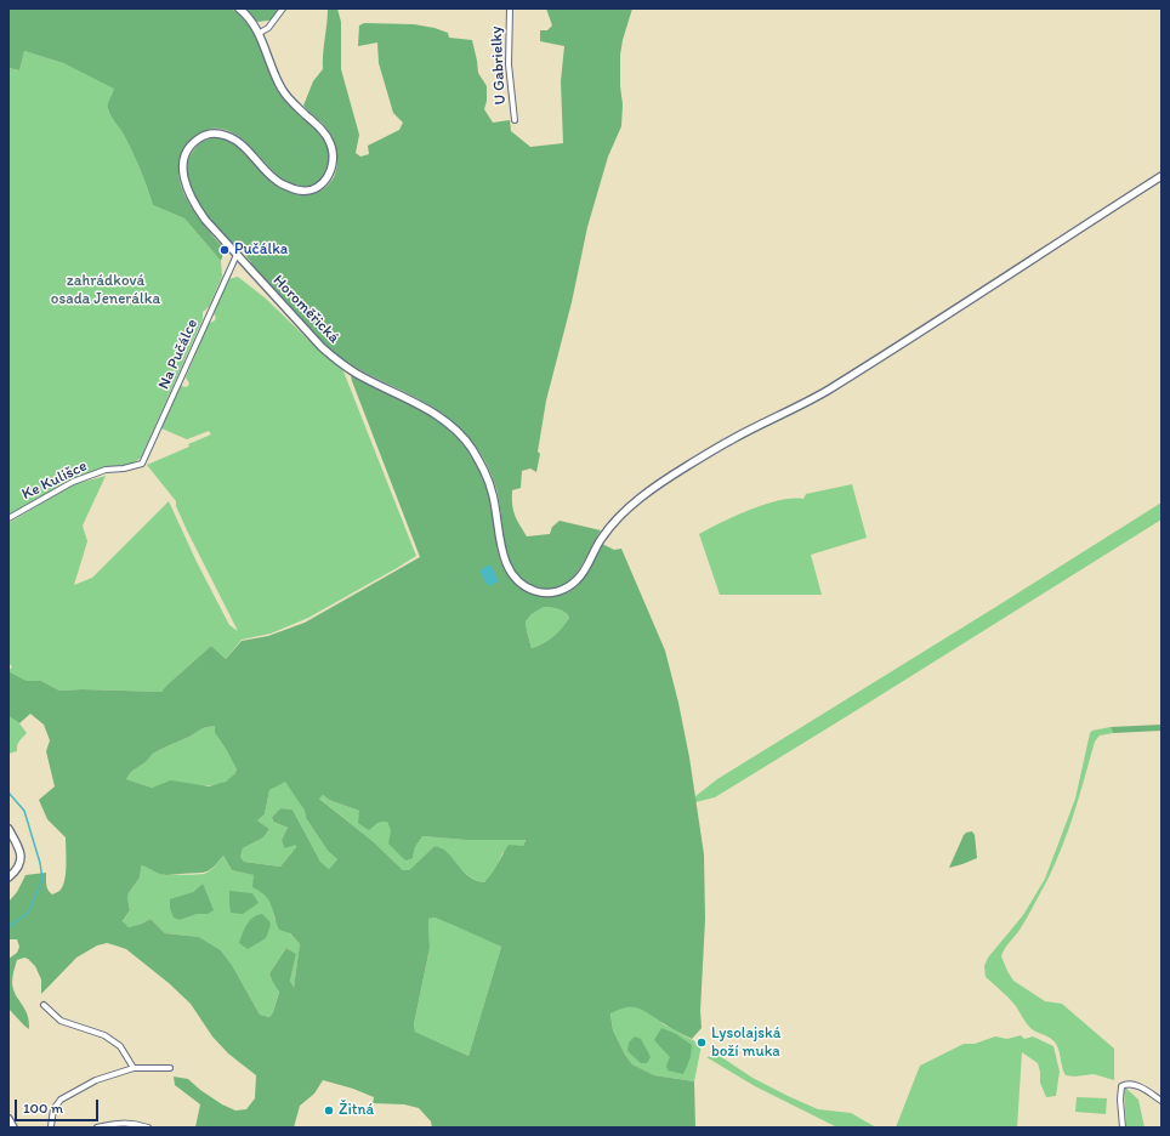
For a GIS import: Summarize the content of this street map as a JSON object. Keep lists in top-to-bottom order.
{
  "streets": {
    "main road": ["Horoměřická"],
    "street": ["U Gabrielky", "Na Pučálce", "Ke Kulišce"]
  },
  "crossings": [
    ["Horoměřická", "Na Pučálce"],
    ["Na Pučálce", "Ke Kulišce"]
  ],
  "parks": ["zahrádková osada Jenerálka"],
  "places": ["Pučálka", "Lysolajská boží muka", "Žitná"],
  "scale_bar": "100 m"
}
